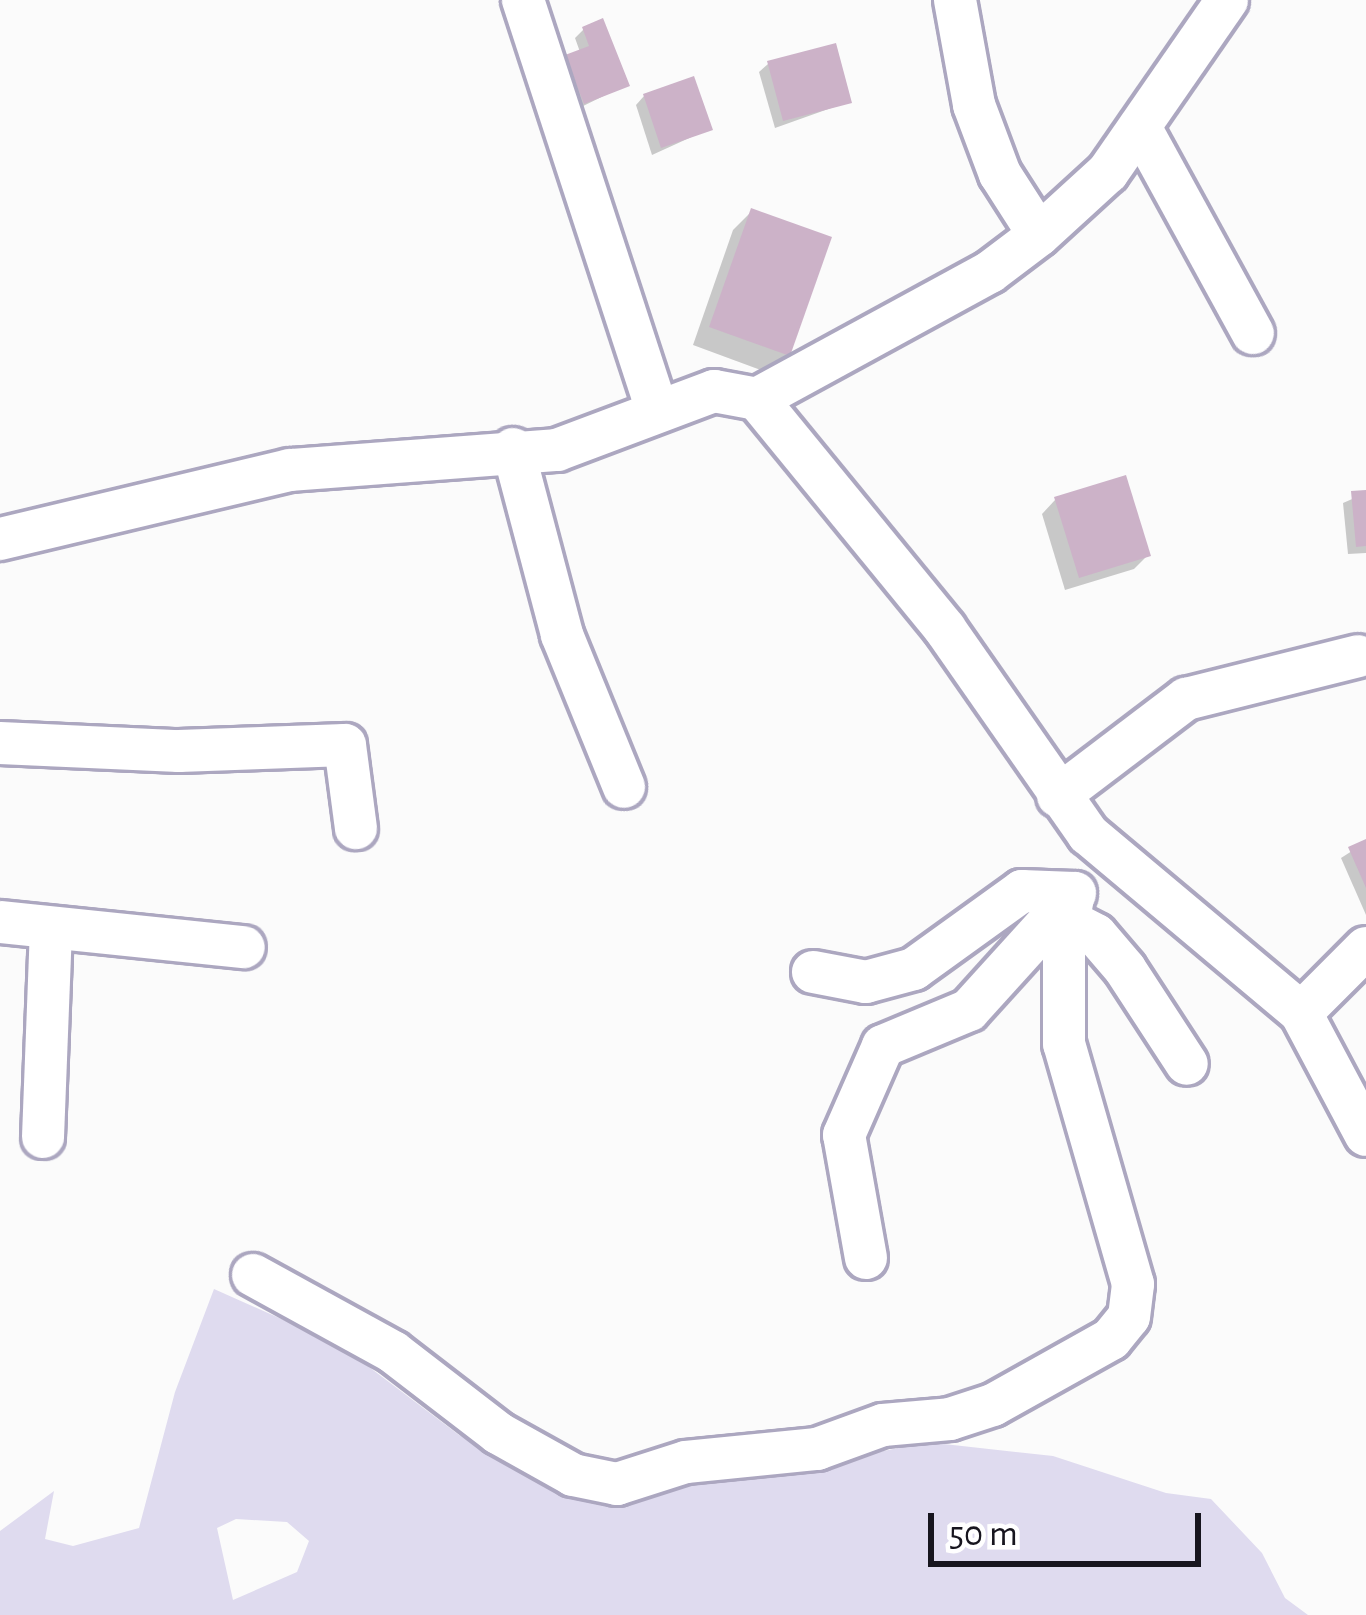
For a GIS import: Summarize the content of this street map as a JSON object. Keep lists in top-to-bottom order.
{
  "scale_bar": "50 m"
}
